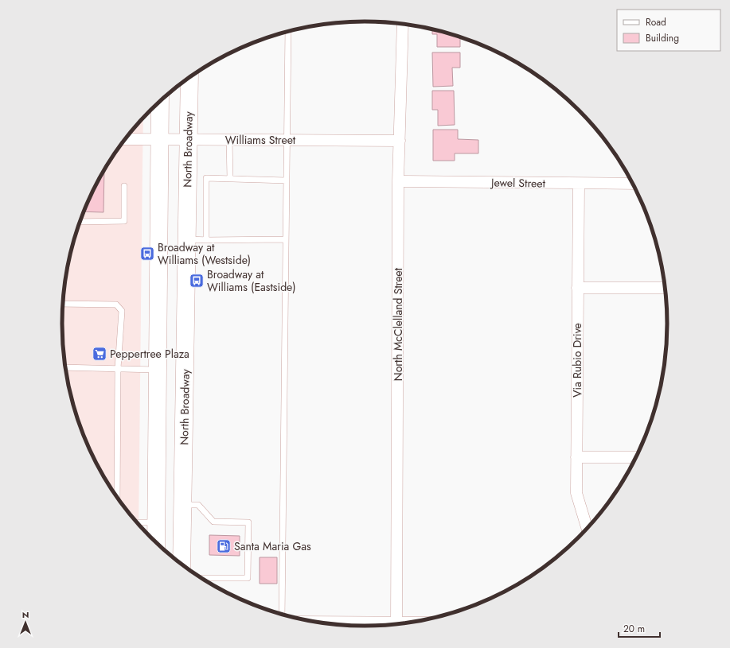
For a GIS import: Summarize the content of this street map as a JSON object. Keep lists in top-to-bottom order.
{
  "streets": {
    "main road": ["North Broadway"],
    "street": [
      "Williams Street",
      "Jewel Street",
      "North McClelland Street",
      "Via Rubio Drive"
    ]
  },
  "crossings": [
    ["Williams Street", "North Broadway"],
    ["Williams Street", "North McClelland Street"],
    ["Jewel Street", "North McClelland Street"],
    ["Jewel Street", "Via Rubio Drive"]
  ],
  "places": {
    "bus stop": ["Broadway at Williams (Westside)", "Broadway at Williams (Eastside)"],
    "supermarket": ["Peppertree Plaza"],
    "fuel station": ["Santa Maria Gas"]
  },
  "legend": ["Road", "Building"],
  "scale_bar": "20 m",
  "north": "top"
}
